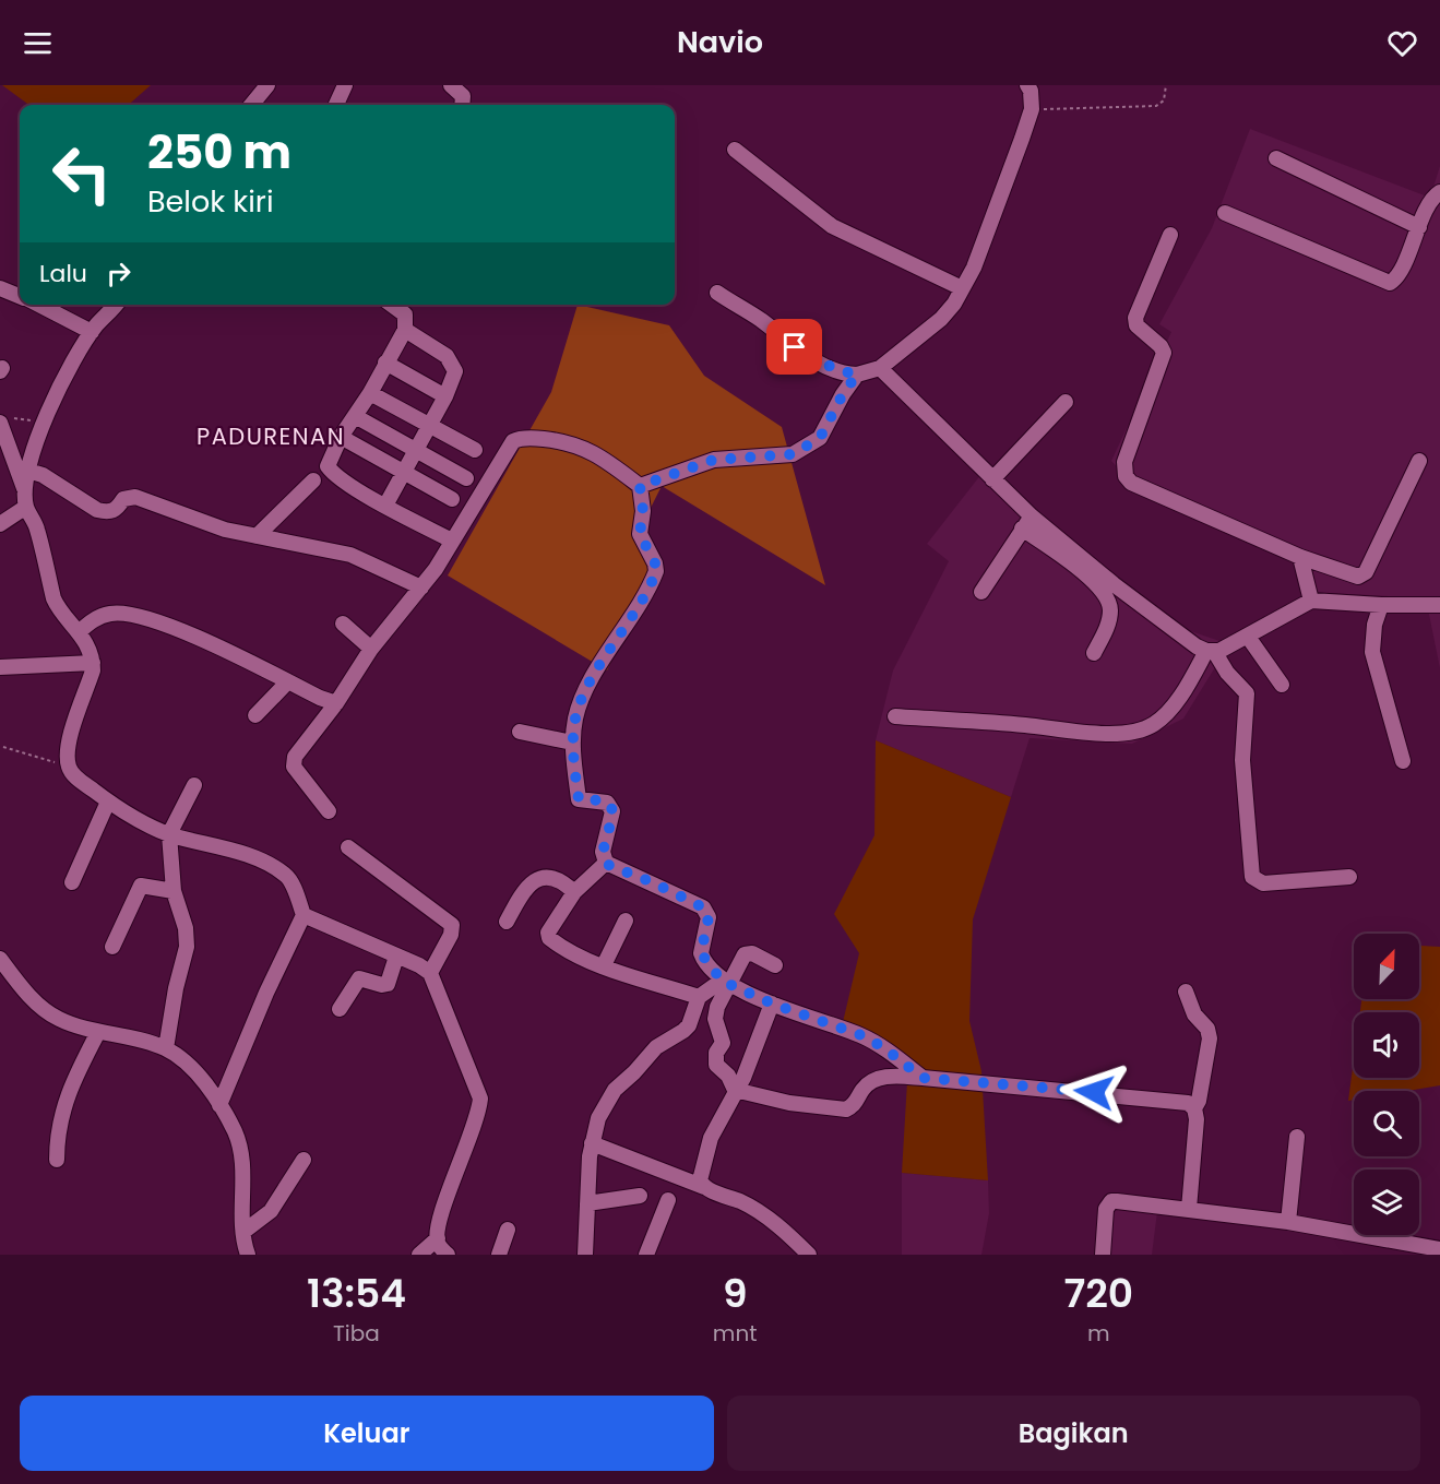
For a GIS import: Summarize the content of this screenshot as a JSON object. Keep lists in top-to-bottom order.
{
  "districts": ["PADURENAN"],
  "north": "top right",
  "page": {
    "header": "Navio",
    "turn": ["250 m", "Belok kiri"],
    "then": "Lalu",
    "eta": [
      "13:54",
      "Tiba",
      "9",
      "mnt",
      "720",
      "m"
    ],
    "buttons": ["Keluar", "Bagikan"]
  }
}
